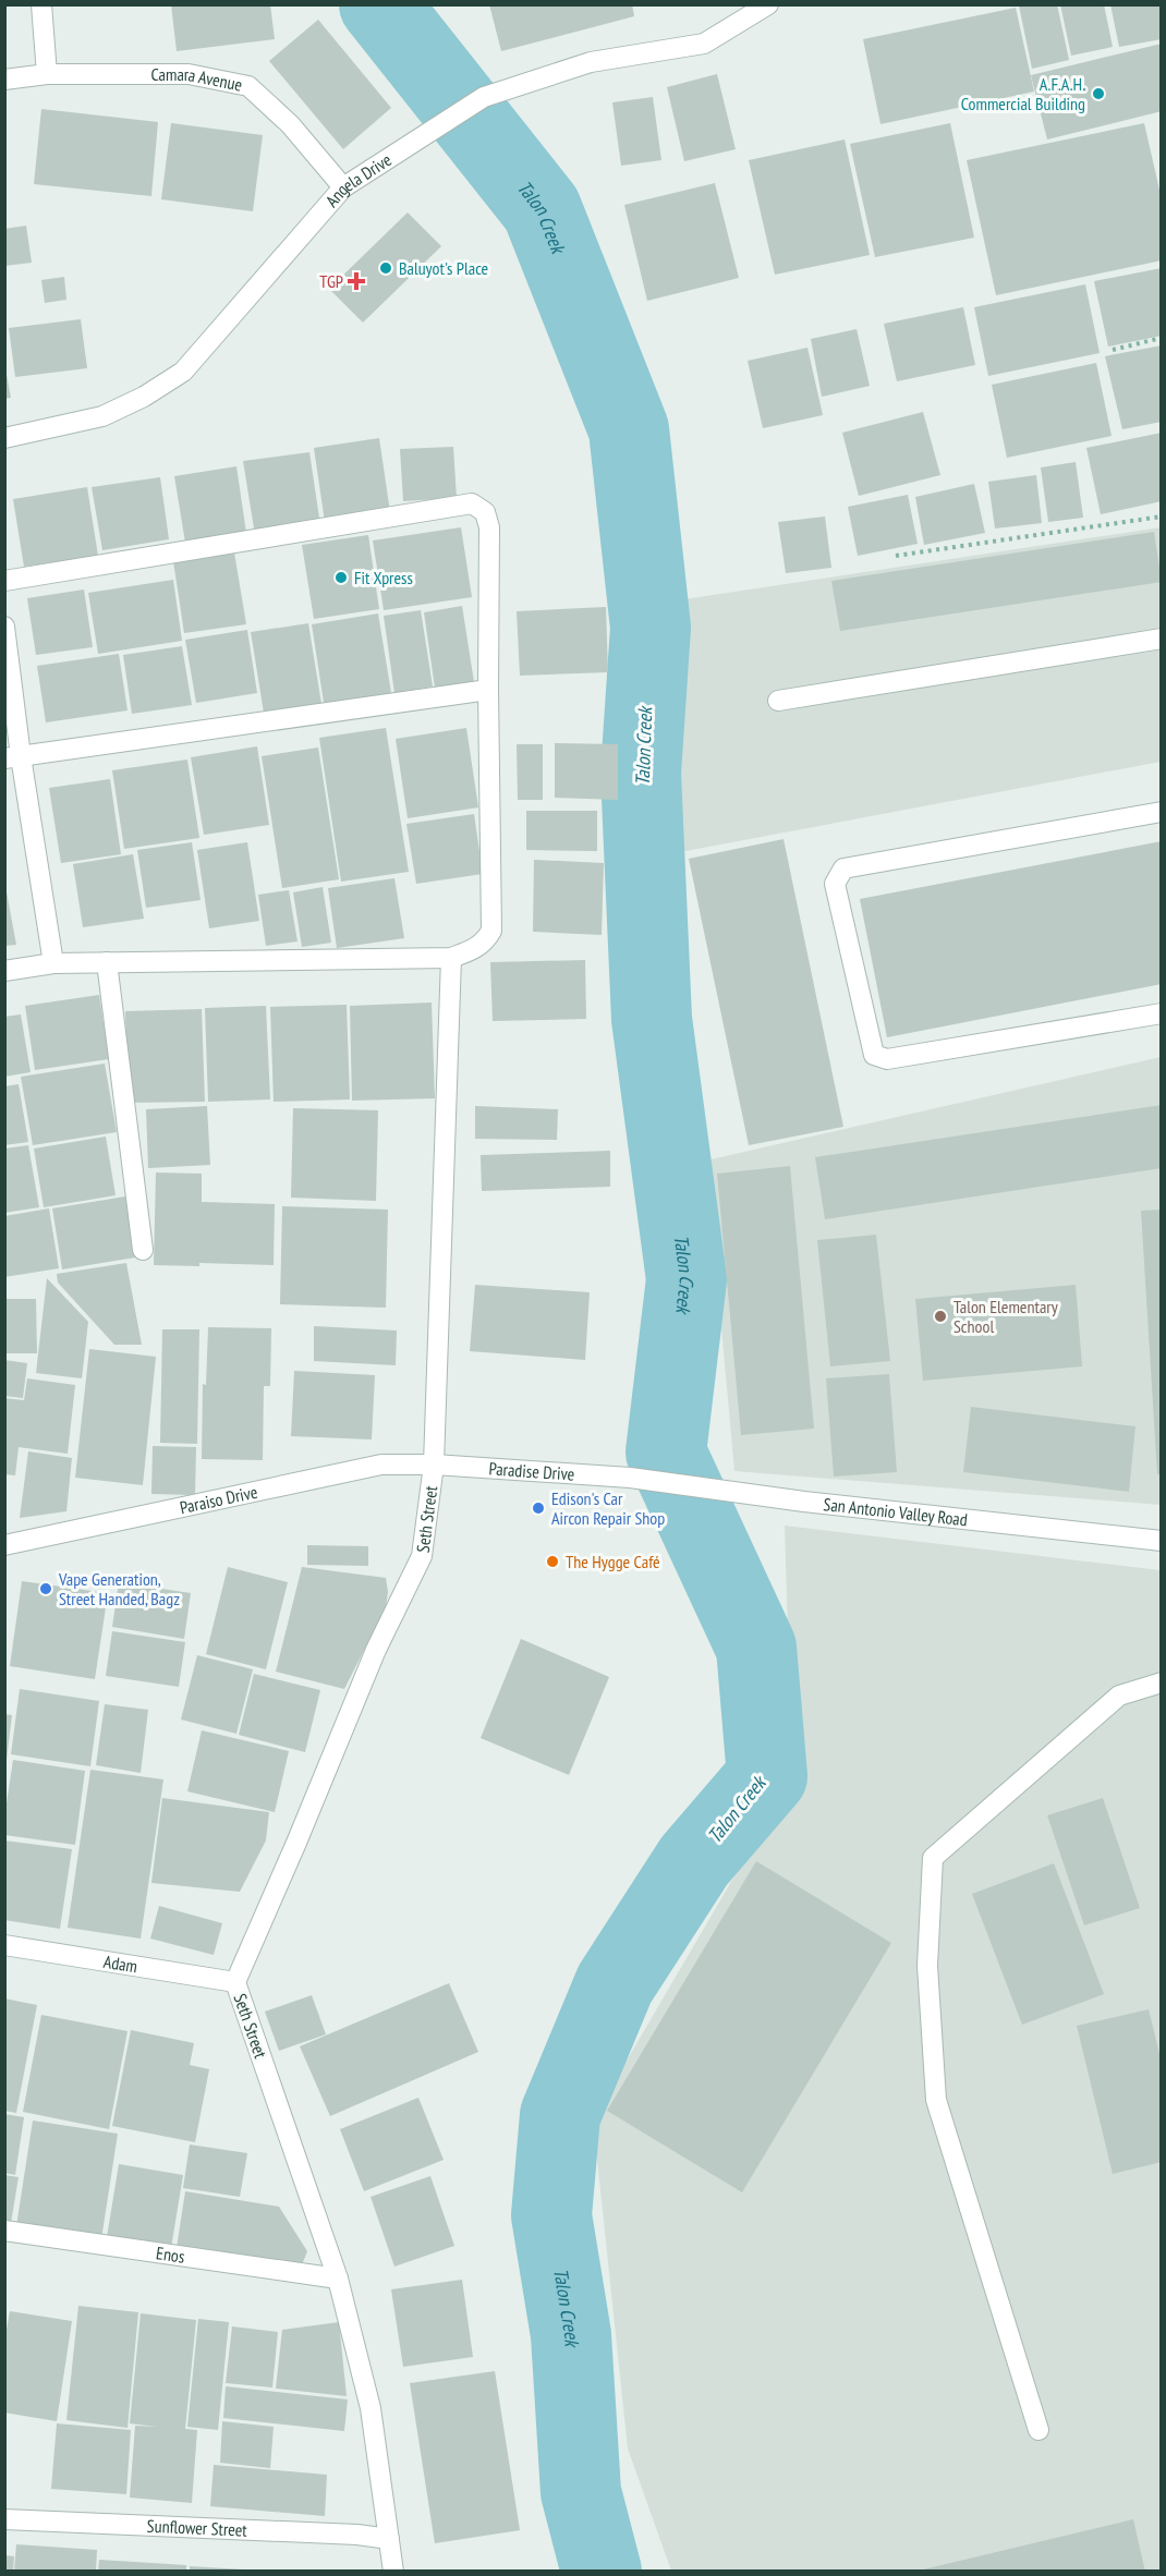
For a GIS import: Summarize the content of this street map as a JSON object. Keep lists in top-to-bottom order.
{
  "streets": {
    "street": [
      "Camara Avenue",
      "Angela Drive",
      "Paradise Drive",
      "Paraiso Drive",
      "San Antonio Valley Road",
      "Seth Street",
      "Adam",
      "Enos",
      "Sunflower Street"
    ]
  },
  "crossings": [
    ["Camara Avenue", "Angela Drive"],
    ["Paradise Drive", "Paraiso Drive"],
    ["Paradise Drive", "San Antonio Valley Road"],
    ["Paradise Drive", "Seth Street"],
    ["Paraiso Drive", "Seth Street"],
    ["Seth Street", "Adam"],
    ["Seth Street", "Enos"],
    ["Seth Street", "Sunflower Street"]
  ],
  "water": ["Talon Creek"],
  "places": {
    "other": [
      "A.F.A.H. Commercial Building",
      "Baluyot's Place",
      "Fit Xpress",
      "Talon Elementary School",
      "Edison's Car Aircon Repair Shop",
      "The Hygge Café",
      "Vape Generation, Street Handed, Bagz"
    ],
    "health": ["TGP"]
  }
}
